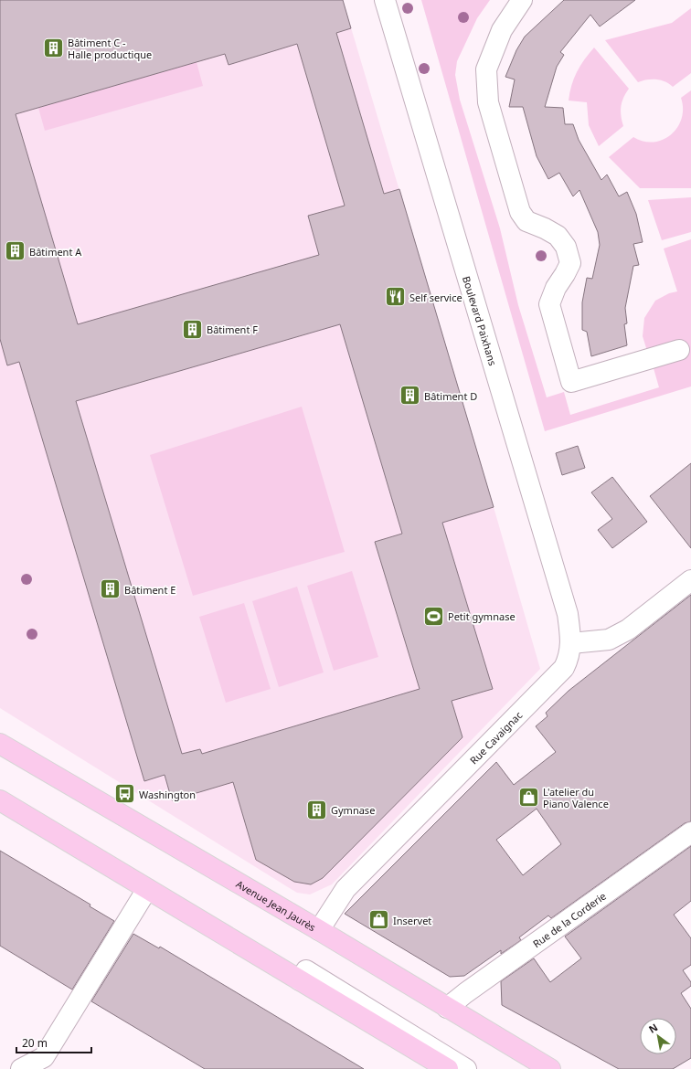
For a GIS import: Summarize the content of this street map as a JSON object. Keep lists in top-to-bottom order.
{
  "streets": {
    "main road": ["Avenue Jean Jaurès"],
    "street": ["Boulevard Paixhans", "Rue Cavaignac", "Rue de la Corderie"]
  },
  "crossings": [
    ["Boulevard Paixhans", "Rue Cavaignac"],
    ["Rue Cavaignac", "Avenue Jean Jaurès"],
    ["Avenue Jean Jaurès", "Rue de la Corderie"]
  ],
  "places": {
    "building": [
      "Bâtiment C - Halle productique",
      "Bâtiment A",
      "Bâtiment F",
      "Bâtiment D",
      "Bâtiment E",
      "Gymnase"
    ],
    "restaurant": ["Self service"],
    "sports": ["Petit gymnase"],
    "bus stop": ["Washington"],
    "shop": ["L'atelier du Piano Valence", "Inservet"]
  },
  "scale_bar": "20 m",
  "north": "top left"
}
